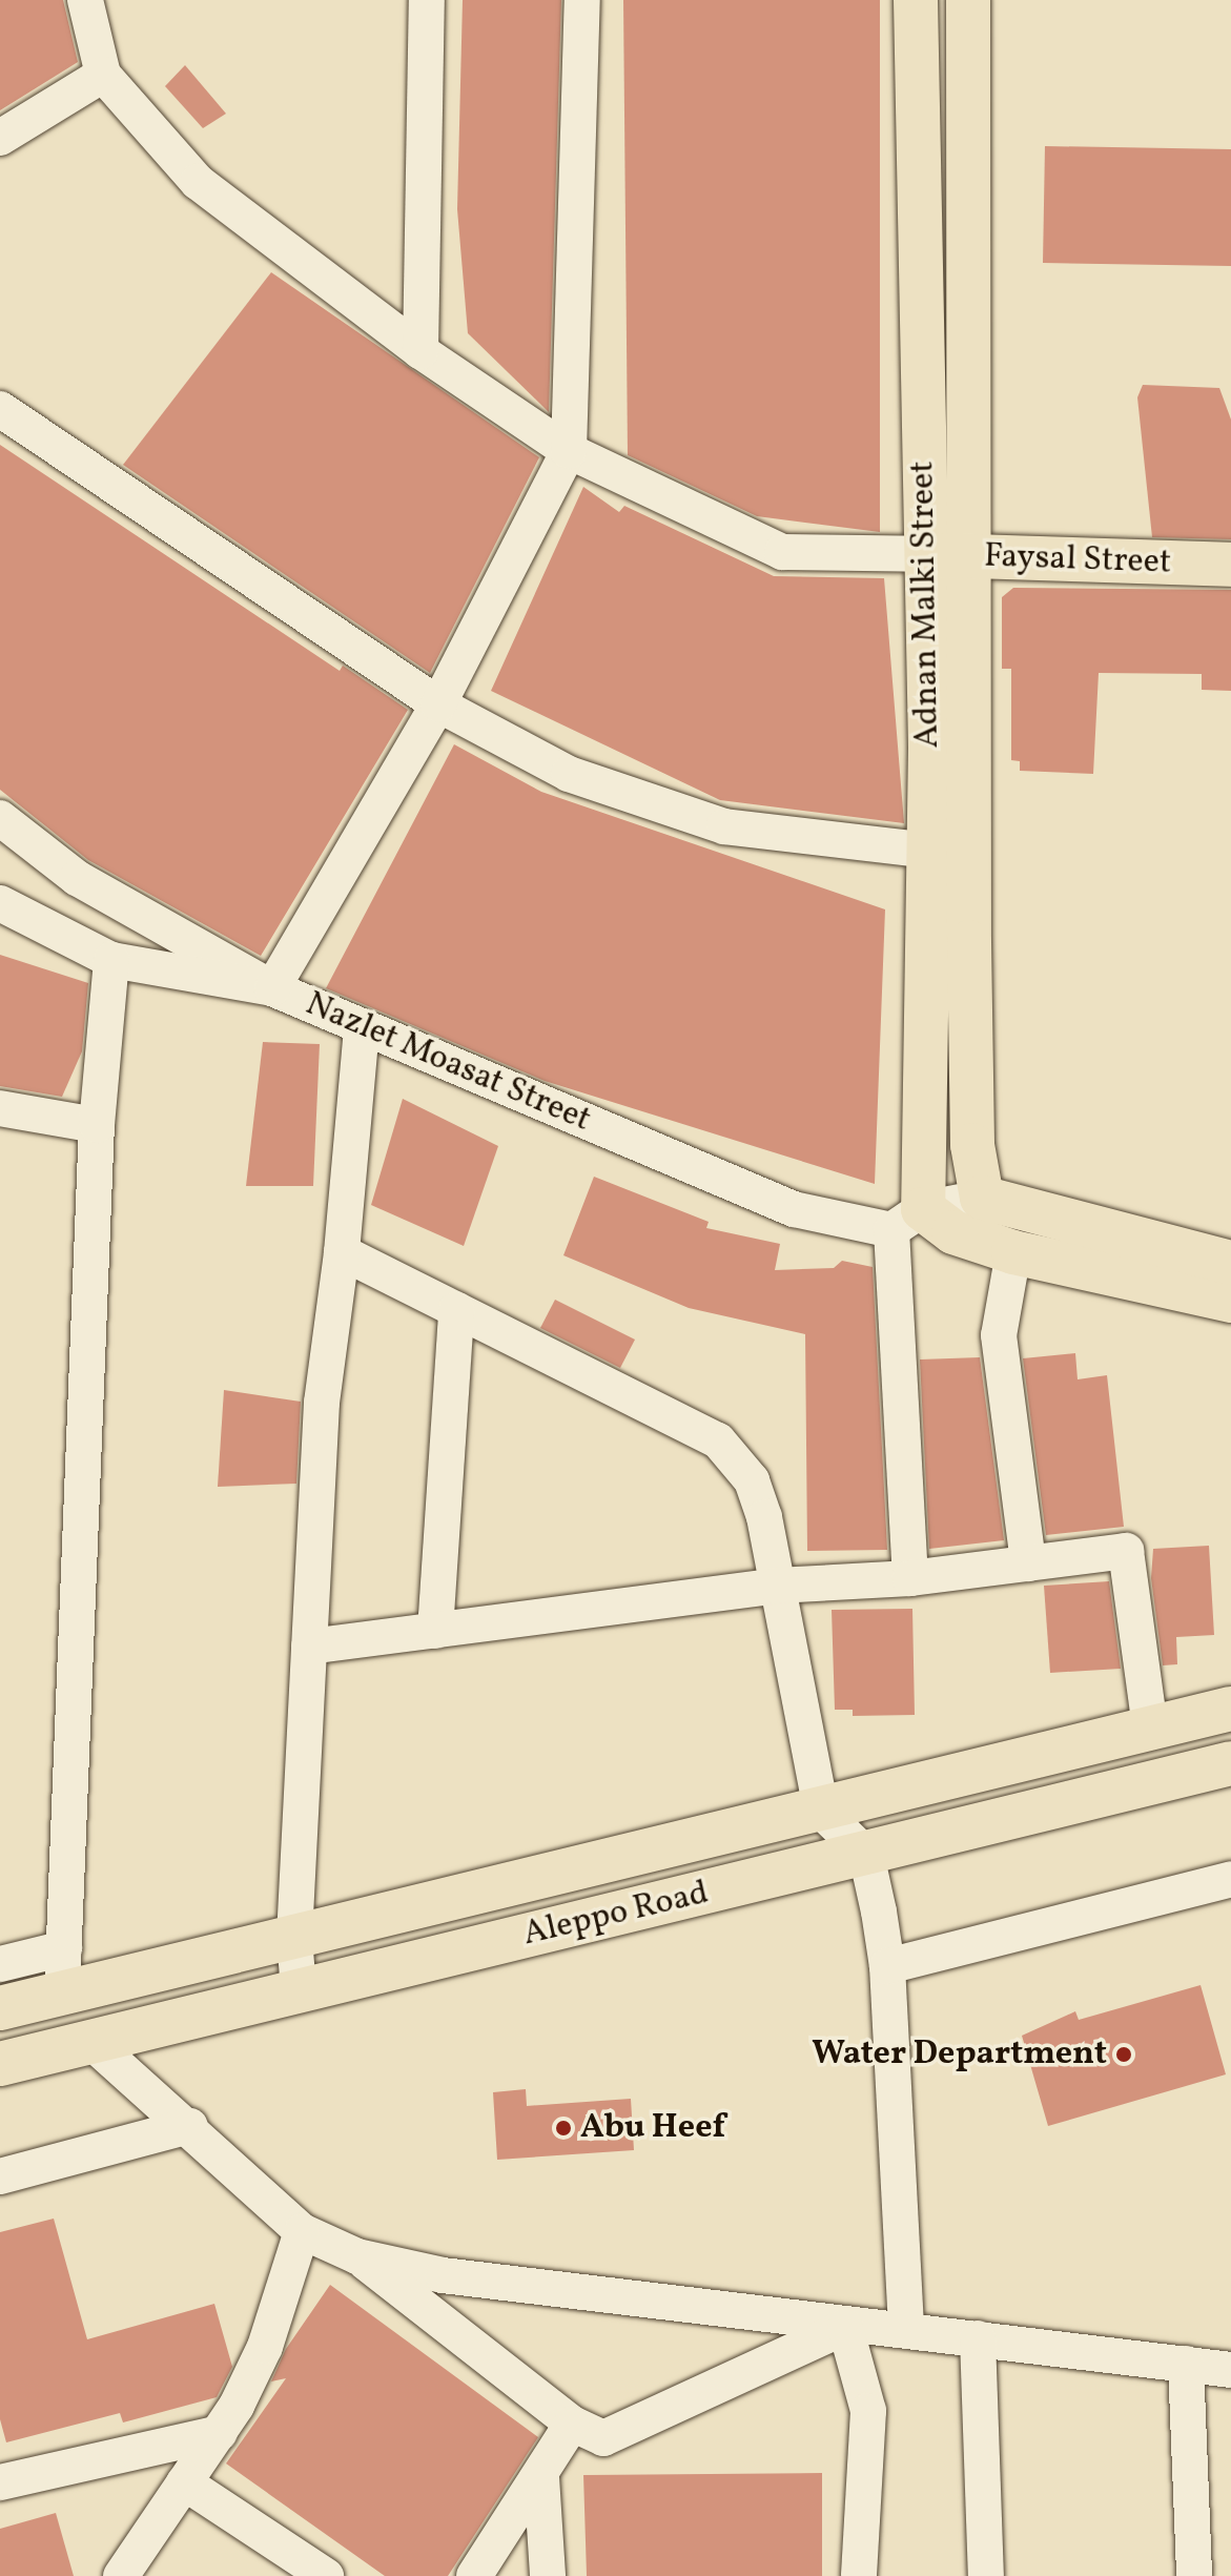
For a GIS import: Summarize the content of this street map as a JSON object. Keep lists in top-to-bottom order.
{
  "streets": {
    "main road": [
      "Faysal Street",
      "Adnan Malki Street",
      "Nazlet Moasat Street",
      "Aleppo Road"
    ]
  },
  "crossings": [
    ["Faysal Street", "Adnan Malki Street"],
    ["Adnan Malki Street", "Nazlet Moasat Street"]
  ],
  "places": ["Water Department", "Abu Heef"]
}
